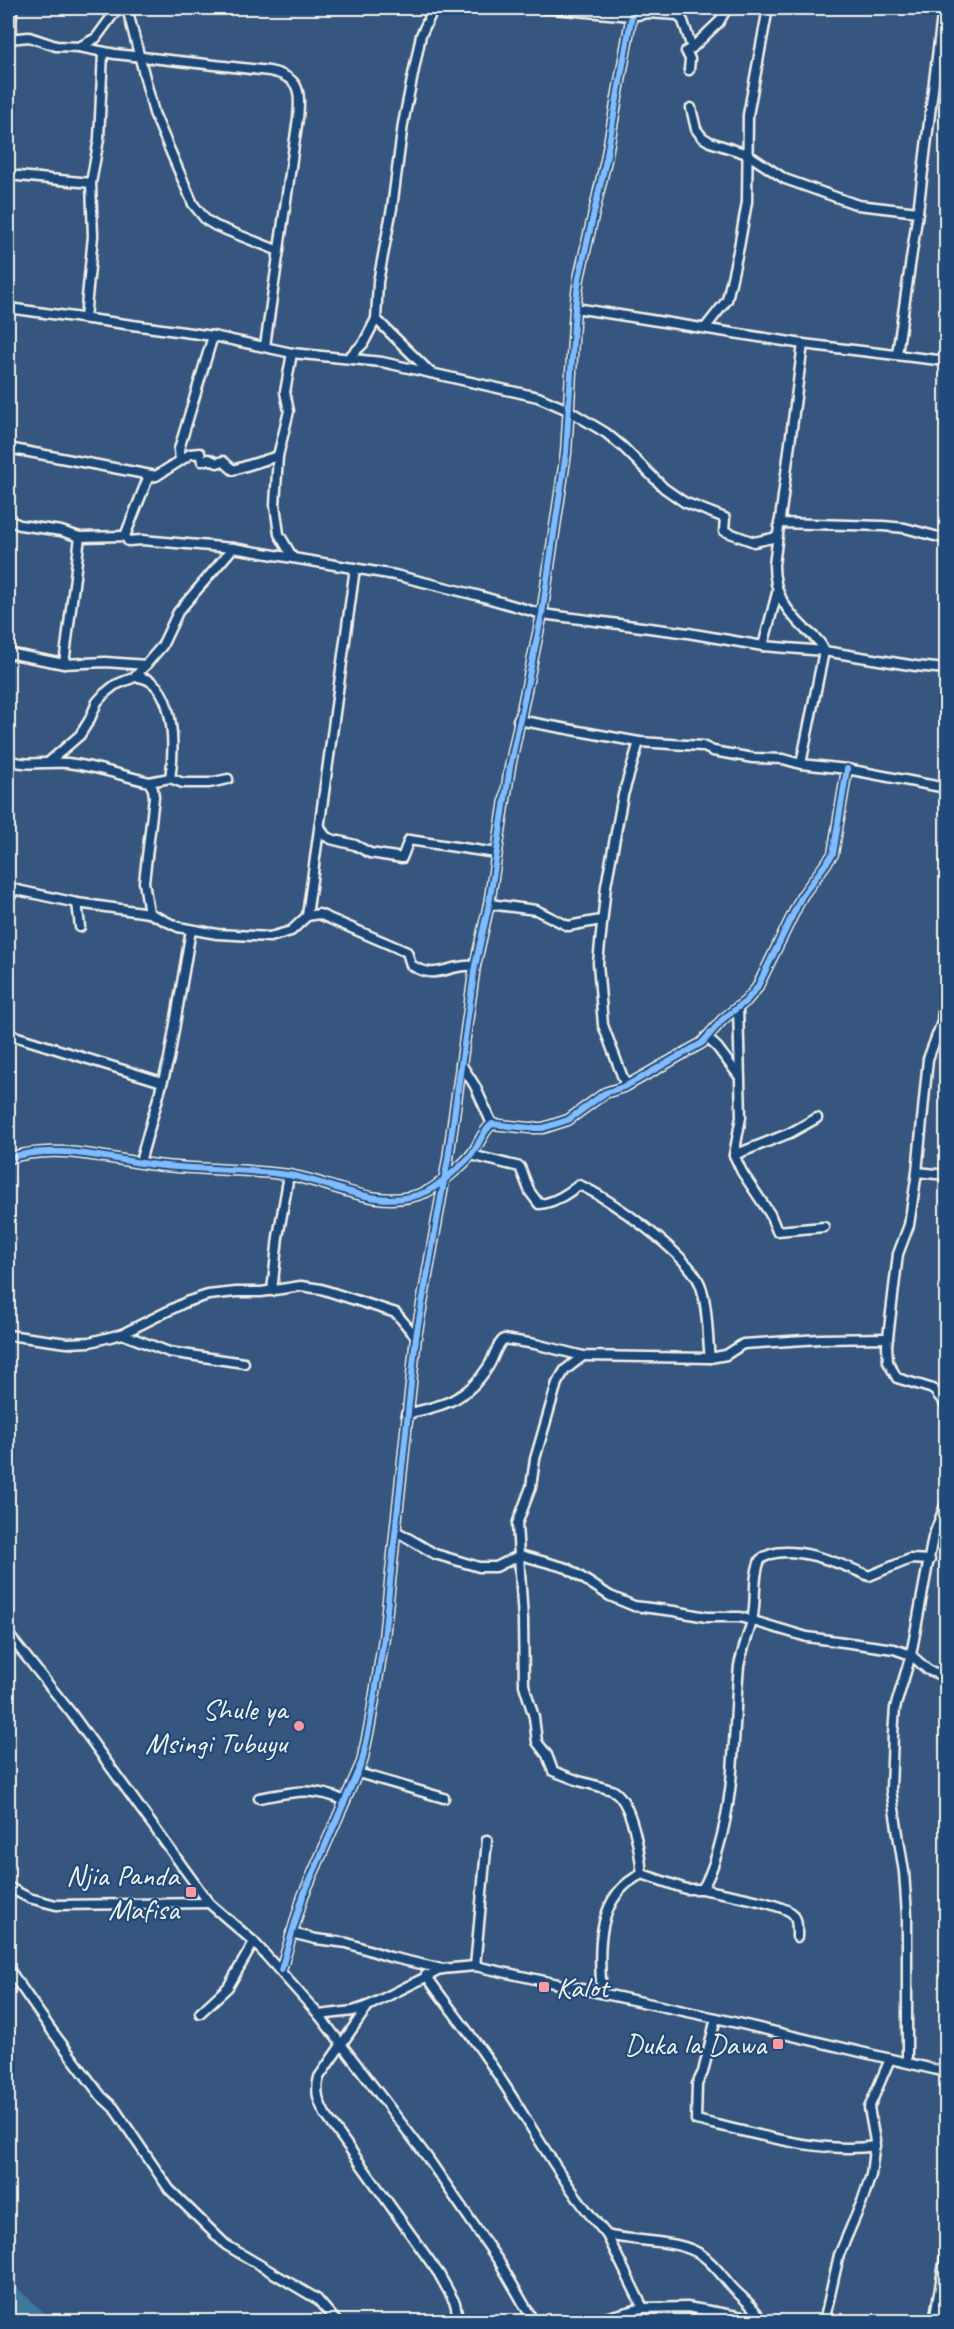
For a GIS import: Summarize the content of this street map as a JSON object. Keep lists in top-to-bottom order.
{
  "places": {
    "other": ["Shule ya Msingi Tubuyu"],
    "transit": ["Njia Panda Mafisa", "Kalot", "Duka la Dawa"]
  }
}
